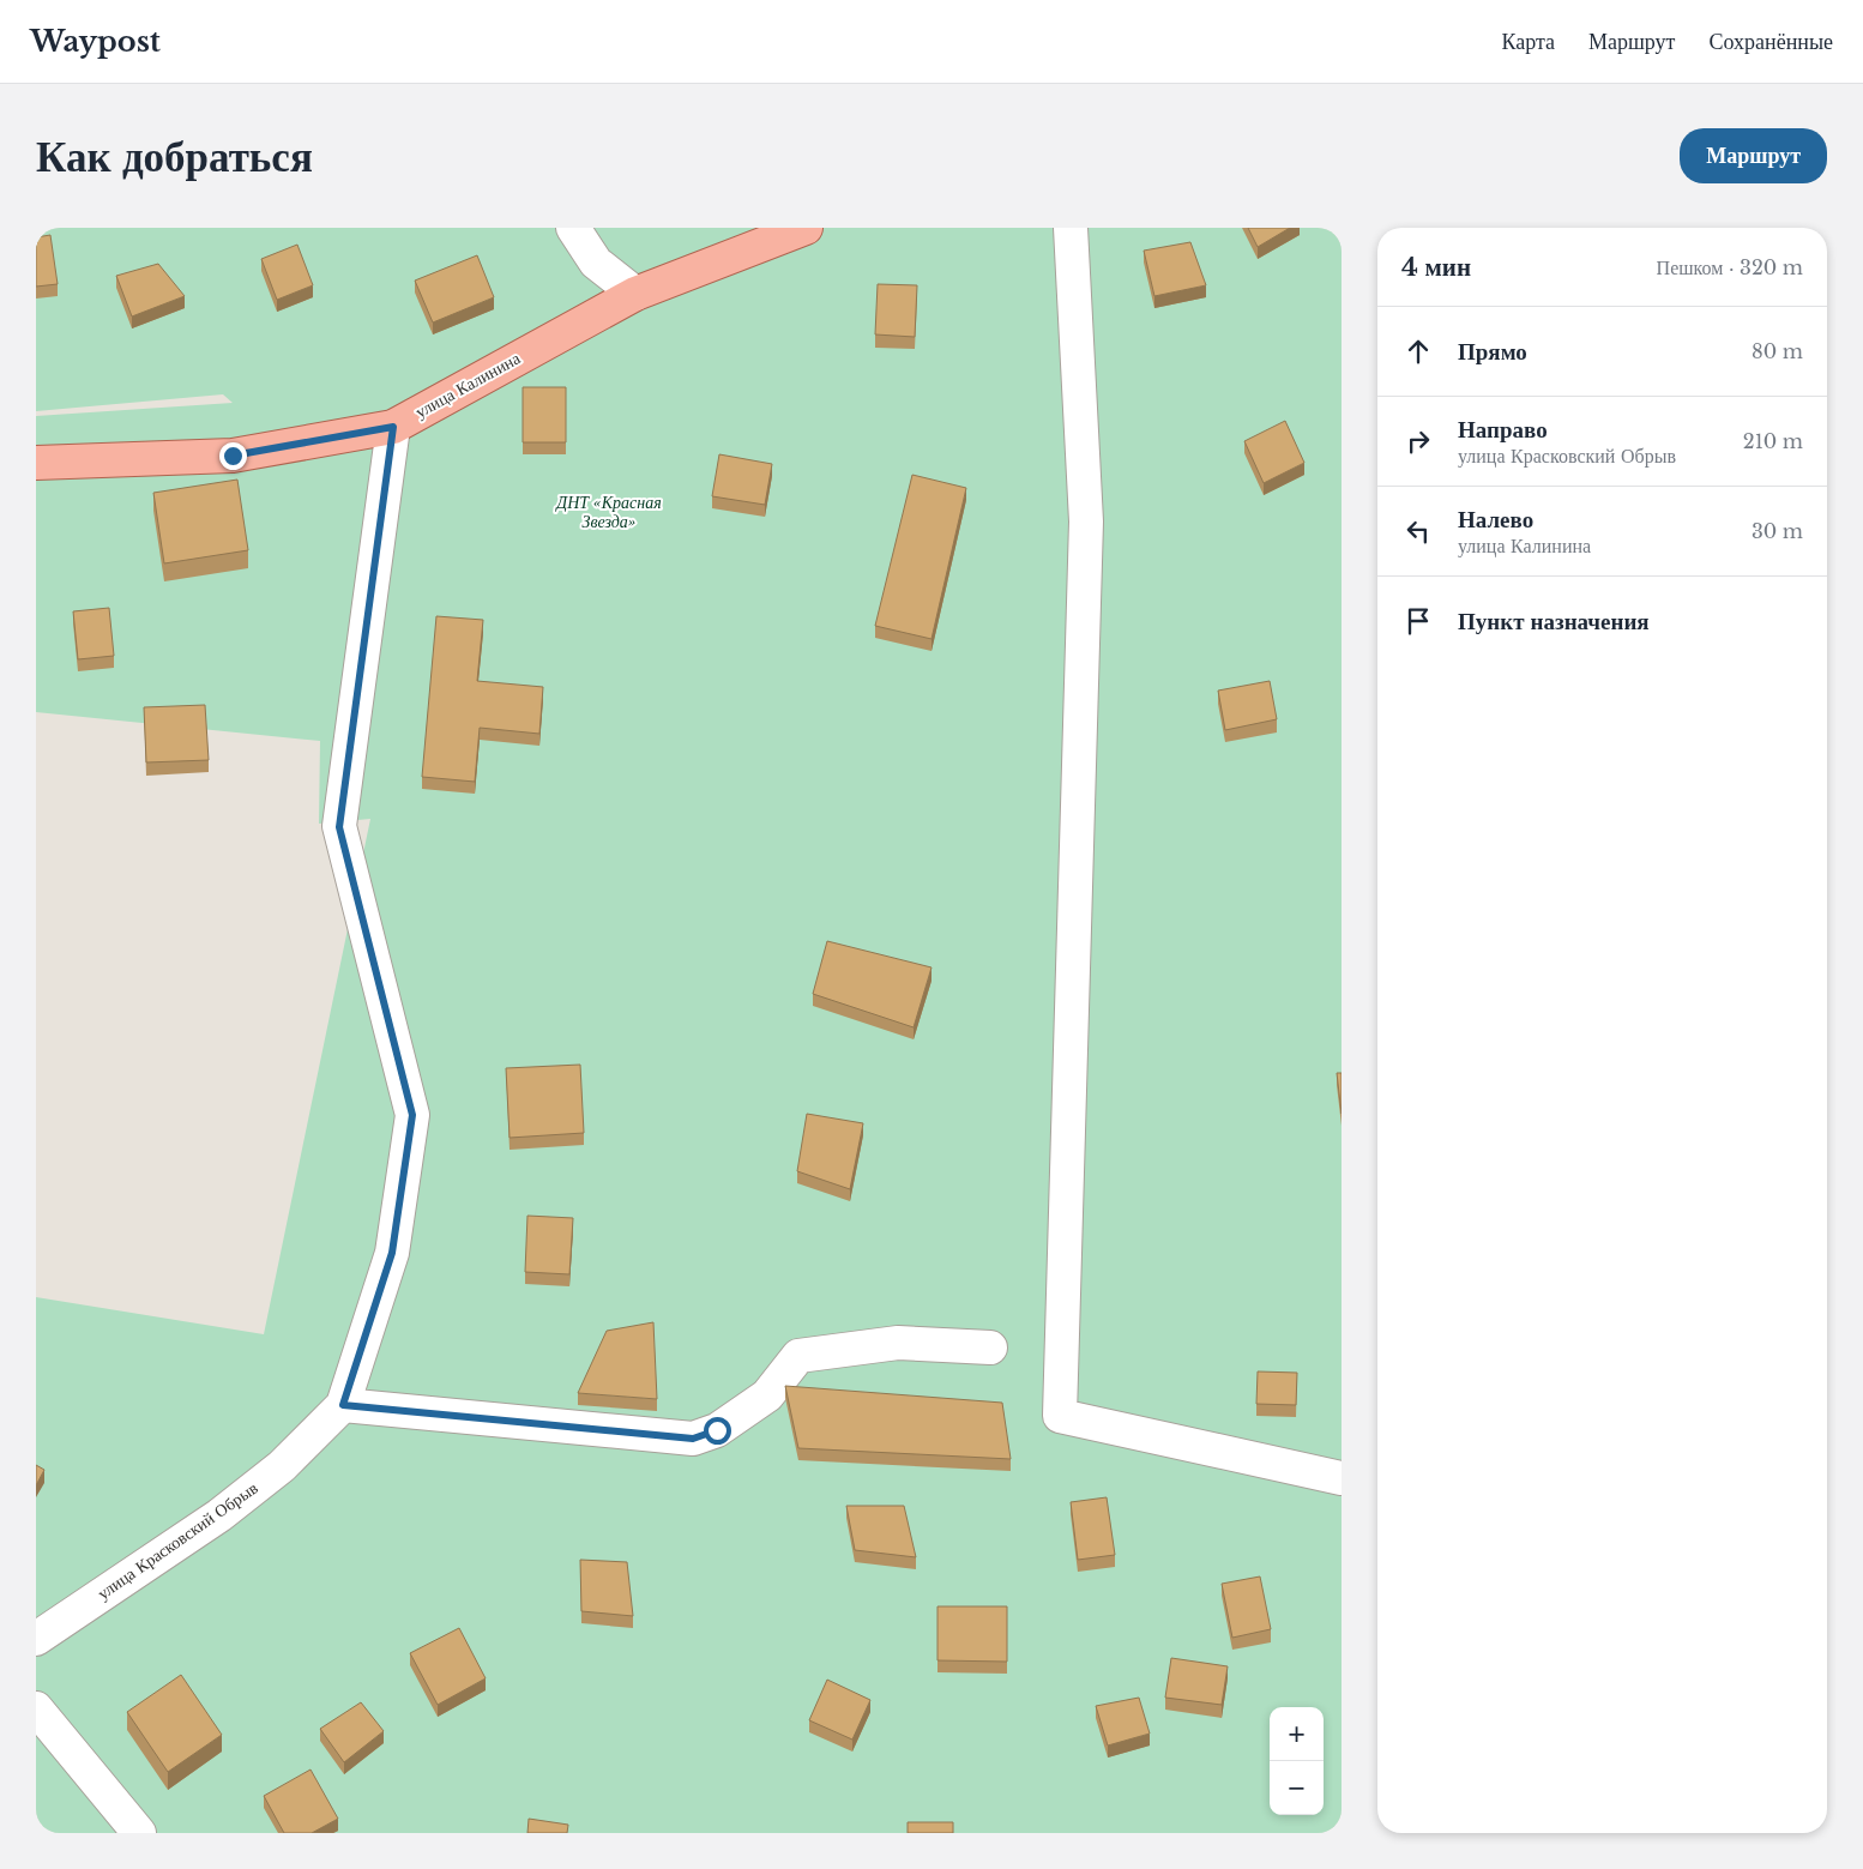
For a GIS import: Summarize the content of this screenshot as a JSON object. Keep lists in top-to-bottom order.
{
  "streets": {
    "main road": ["улица Калинина"],
    "street": ["улица Красковский Обрыв"]
  },
  "crossings": [
    ["улица Калинина", "улица Красковский Обрыв"]
  ],
  "parks": ["ДНТ «Красная Звезда»"],
  "page": {
    "header": "Waypost",
    "nav": ["Карта", "Маршрут", "Сохранённые"],
    "buttons": "Маршрут",
    "title": "Как добраться",
    "heading": ["4 мин", "Пешком · 320 m"],
    "list": [
      ["Прямо", "80 m"],
      ["Направо", "улица Красковский Обрыв", "210 m"],
      ["Налево", "улица Калинина", "30 m"],
      "Пункт назначения"
    ],
    "map_buttons": ["+", "−"]
  }
}
